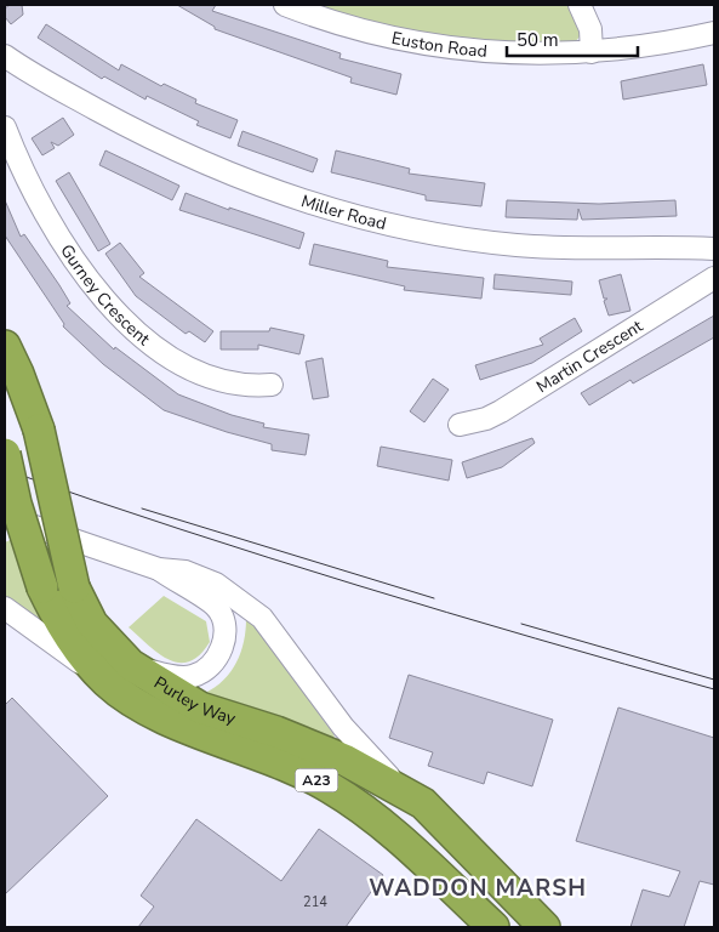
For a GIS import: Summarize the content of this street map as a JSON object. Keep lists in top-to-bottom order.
{
  "streets": {
    "highway": ["Purley Way", "A23"],
    "street": [
      "Euston Road",
      "Miller Road",
      "Gurney Crescent",
      "Martin Crescent"
    ]
  },
  "districts": ["WADDON MARSH"],
  "house_numbers": ["214"],
  "scale_bar": "50 m"
}
